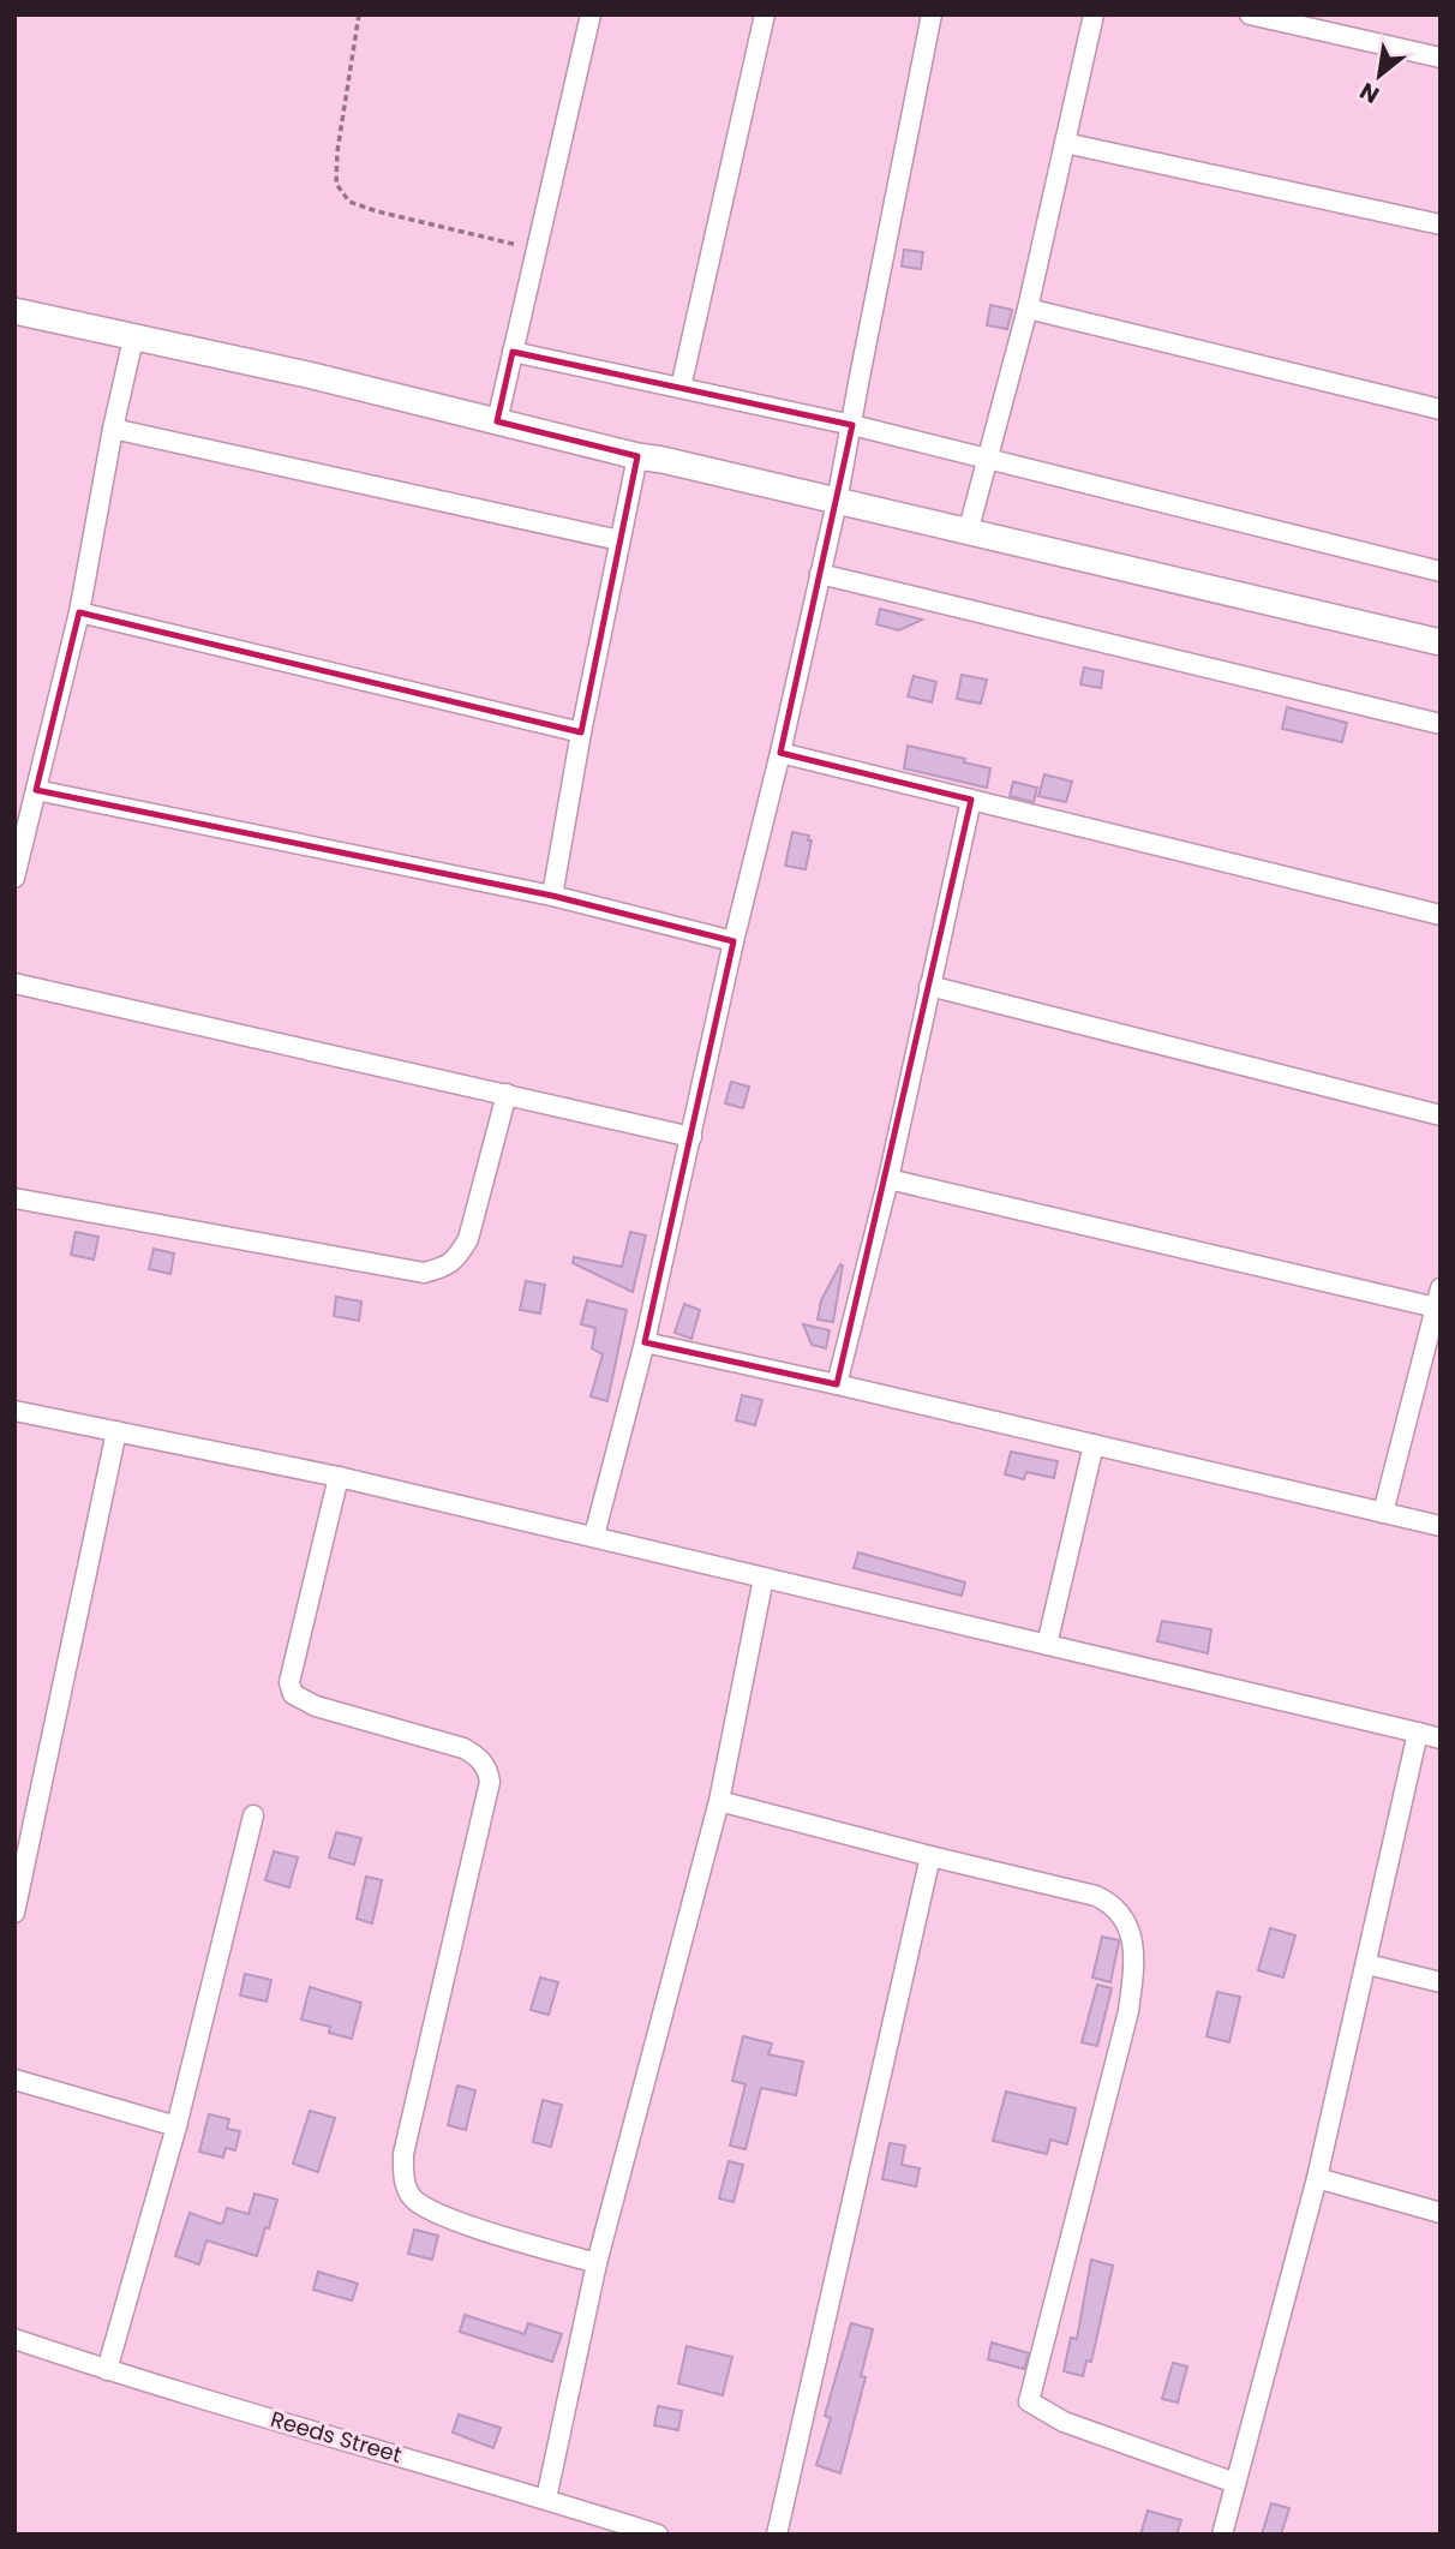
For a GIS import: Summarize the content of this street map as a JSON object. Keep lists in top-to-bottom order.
{
  "streets": {
    "street": ["Reeds Street"]
  },
  "north": "bottom left"
}
